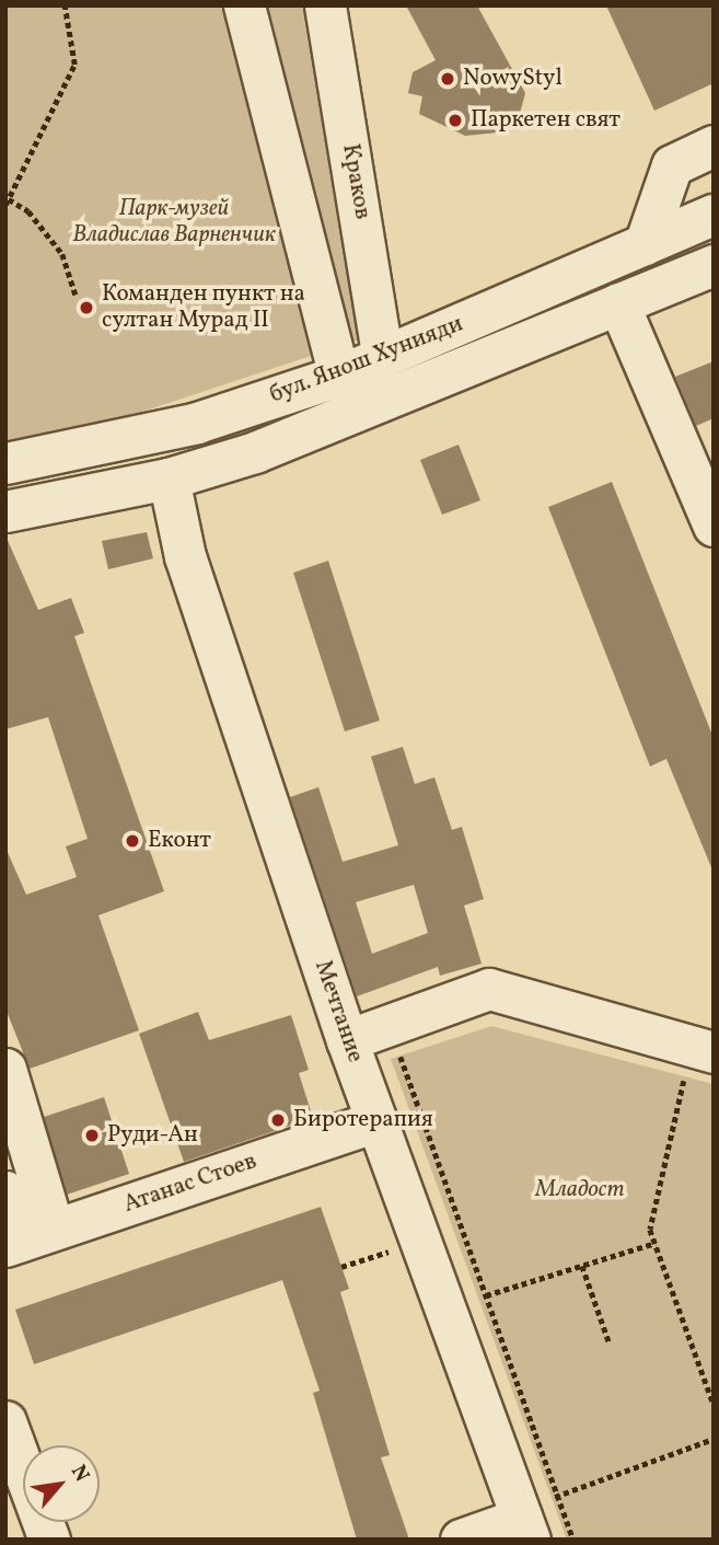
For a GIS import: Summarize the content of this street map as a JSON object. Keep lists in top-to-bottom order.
{
  "streets": {
    "street": [
      "Краков",
      "бул. Янош Хунияди",
      "Мечтание",
      "Атанас Стоев"
    ]
  },
  "crossings": [
    ["Краков", "бул. Янош Хунияди"],
    ["бул. Янош Хунияди", "Мечтание"],
    ["Мечтание", "Атанас Стоев"]
  ],
  "parks": ["Парк-музей Владислав Варненчик", "Младост"],
  "places": [
    "NowyStyl",
    "Паркетен свят",
    "Команден пункт на султан Мурад II",
    "Еконт",
    "Биротерапия",
    "Руди-Ан"
  ],
  "north": "top right"
}
